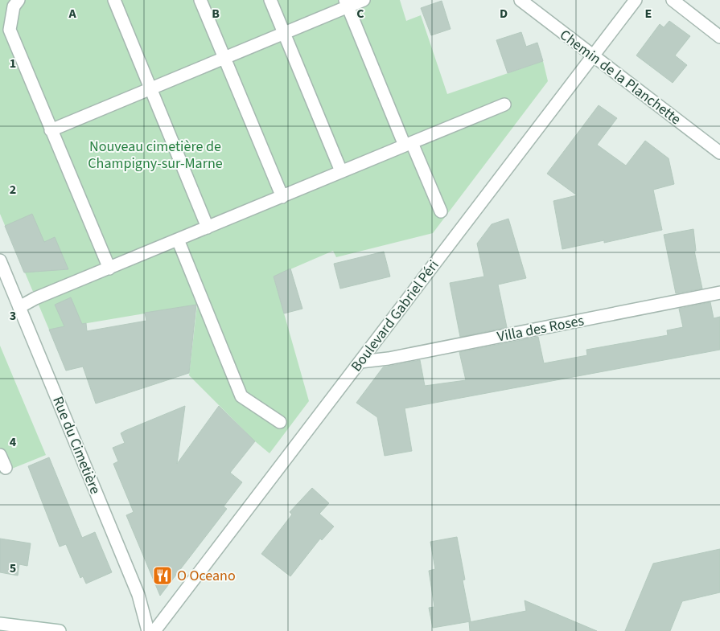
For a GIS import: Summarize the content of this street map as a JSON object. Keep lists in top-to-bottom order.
{
  "streets": {
    "street": [
      "Chemin de la Planchette",
      "Boulevard Gabriel Péri",
      "Villa des Roses",
      "Rue du Cimetière"
    ]
  },
  "crossings": [
    ["Chemin de la Planchette", "Boulevard Gabriel Péri"],
    ["Boulevard Gabriel Péri", "Villa des Roses"]
  ],
  "parks": ["Nouveau cimetière de Champigny-sur-Marne"],
  "places": {
    "restaurant": ["O Oceano"]
  },
  "grid": {
    "columns": [
      "A",
      "B",
      "C",
      "D",
      "E"
    ],
    "rows": [
      "1",
      "2",
      "3",
      "4",
      "5"
    ]
  }
}
